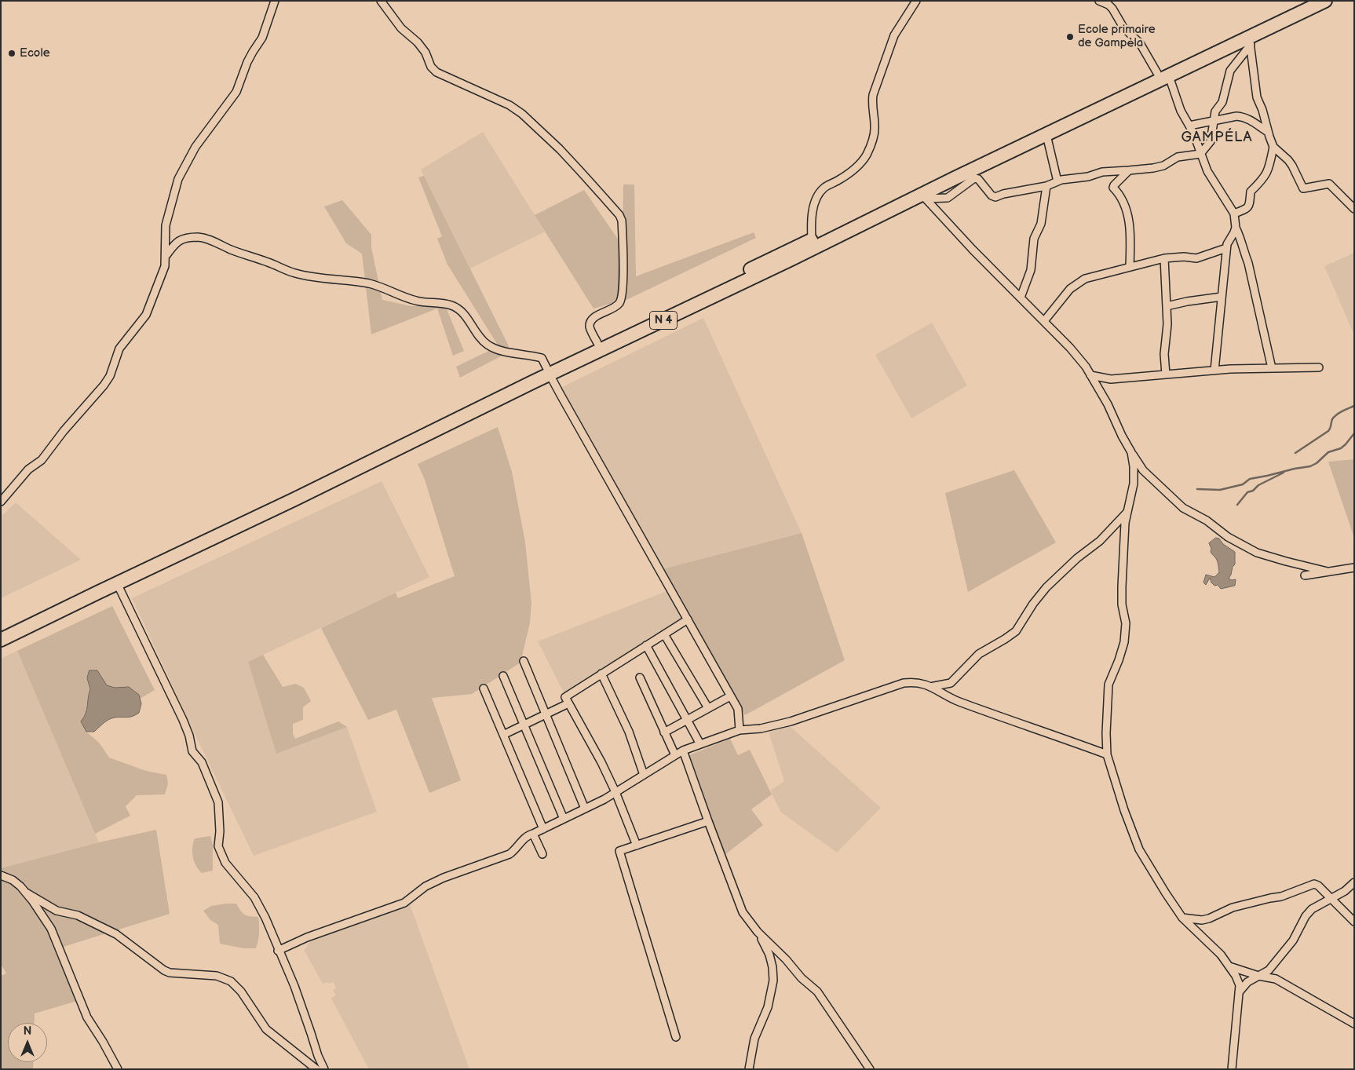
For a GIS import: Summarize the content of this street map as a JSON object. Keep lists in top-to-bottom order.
{
  "streets": {
    "highway": ["N 4"]
  },
  "districts": ["GAMPÉLA"],
  "places": ["Ecole primaire de Gampèla", "Ecole"],
  "north": "top"
}
